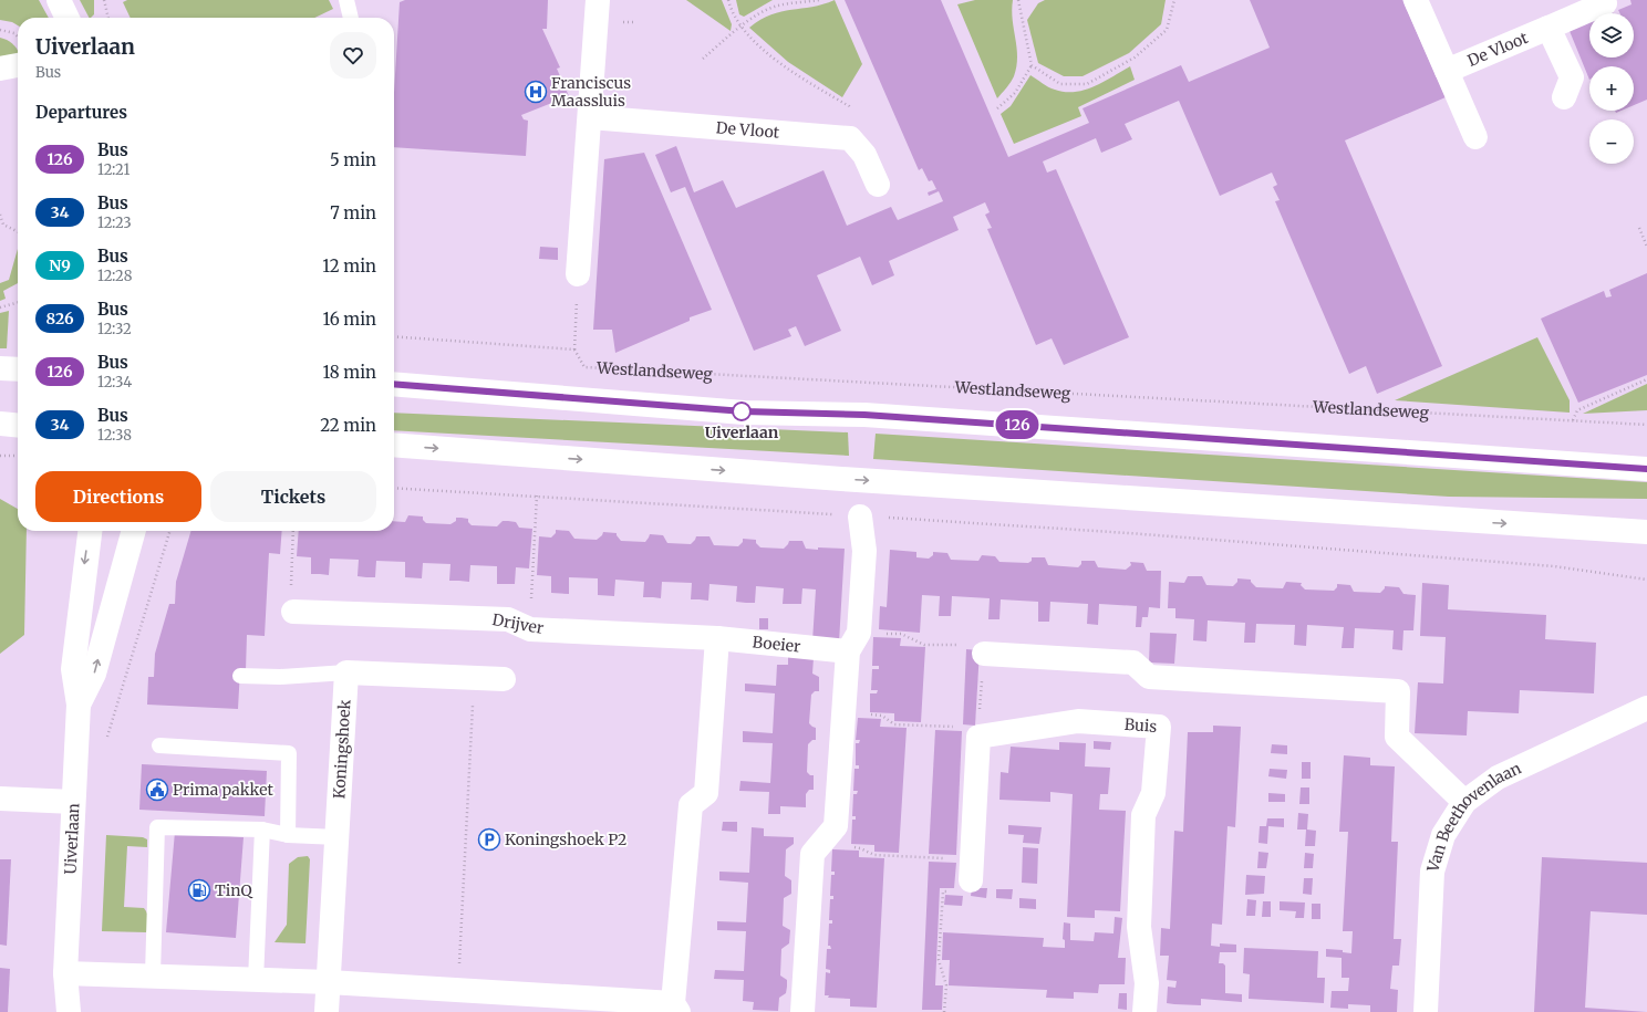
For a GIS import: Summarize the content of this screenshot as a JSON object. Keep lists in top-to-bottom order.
{
  "streets": {
    "street": [
      "De Vloot",
      "Westlandseweg",
      "Drijver",
      "Boeier",
      "Buis",
      "Koningshoek",
      "Van Beethovenlaan",
      "Uiverlaan"
    ]
  },
  "crossings": [
    ["Drijver", "Boeier"]
  ],
  "places": {
    "hospital": ["Franciscus Maassluis"],
    "other": ["Uiverlaan"],
    "public building": ["Prima pakket"],
    "parking": ["Koningshoek P2"],
    "fuel station": ["TinQ"]
  },
  "lines": ["bus line 126"],
  "page": {
    "on_map": "126",
    "map_buttons": ["+", "−"],
    "heading": [
      ["Uiverlaan", "Bus"],
      "Departures"
    ],
    "list": [
      {
        "mark": "126",
        "name": "Bus",
        "note": "12:21",
        "value": "5 min"
      },
      {
        "mark": "34",
        "name": "Bus",
        "note": "12:23",
        "value": "7 min"
      },
      {
        "mark": "N9",
        "name": "Bus",
        "note": "12:28",
        "value": "12 min"
      },
      {
        "mark": "826",
        "name": "Bus",
        "note": "12:32",
        "value": "16 min"
      },
      {
        "mark": "126",
        "name": "Bus",
        "note": "12:34",
        "value": "18 min"
      },
      {
        "mark": "34",
        "name": "Bus",
        "note": "12:38",
        "value": "22 min"
      }
    ],
    "buttons": ["Directions", "Tickets"]
  }
}
